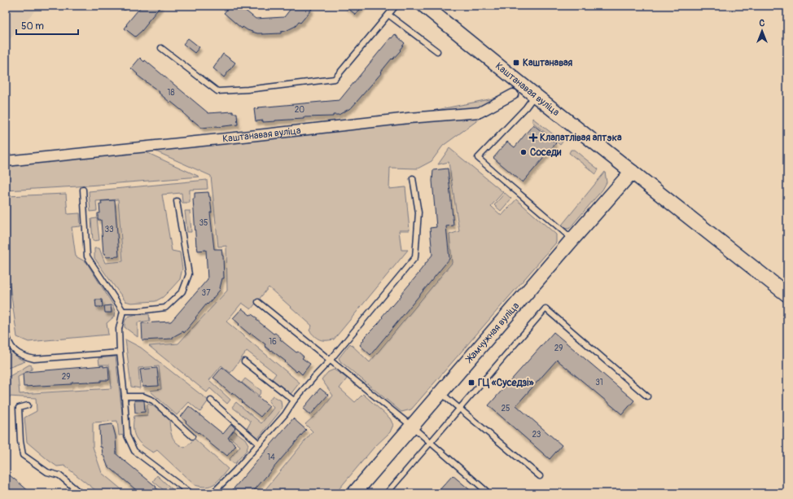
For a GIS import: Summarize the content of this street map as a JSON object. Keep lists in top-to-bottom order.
{
  "streets": {
    "main road": ["Каштанавая вуліца", "Жамчужная вуліца"]
  },
  "crossings": [
    ["Каштанавая вуліца", "Жамчужная вуліца"]
  ],
  "places": {
    "transit": ["Каштанавая", "ГЦ «Суседзі»"],
    "health": ["Клапатлівая аптэка"],
    "other": ["Соседи"]
  },
  "house_numbers": [
    "18",
    "20",
    "35",
    "33",
    "37",
    "16",
    "29",
    "29",
    "31",
    "25",
    "23",
    "14"
  ],
  "scale_bar": "50 m",
  "north": "top"
}
